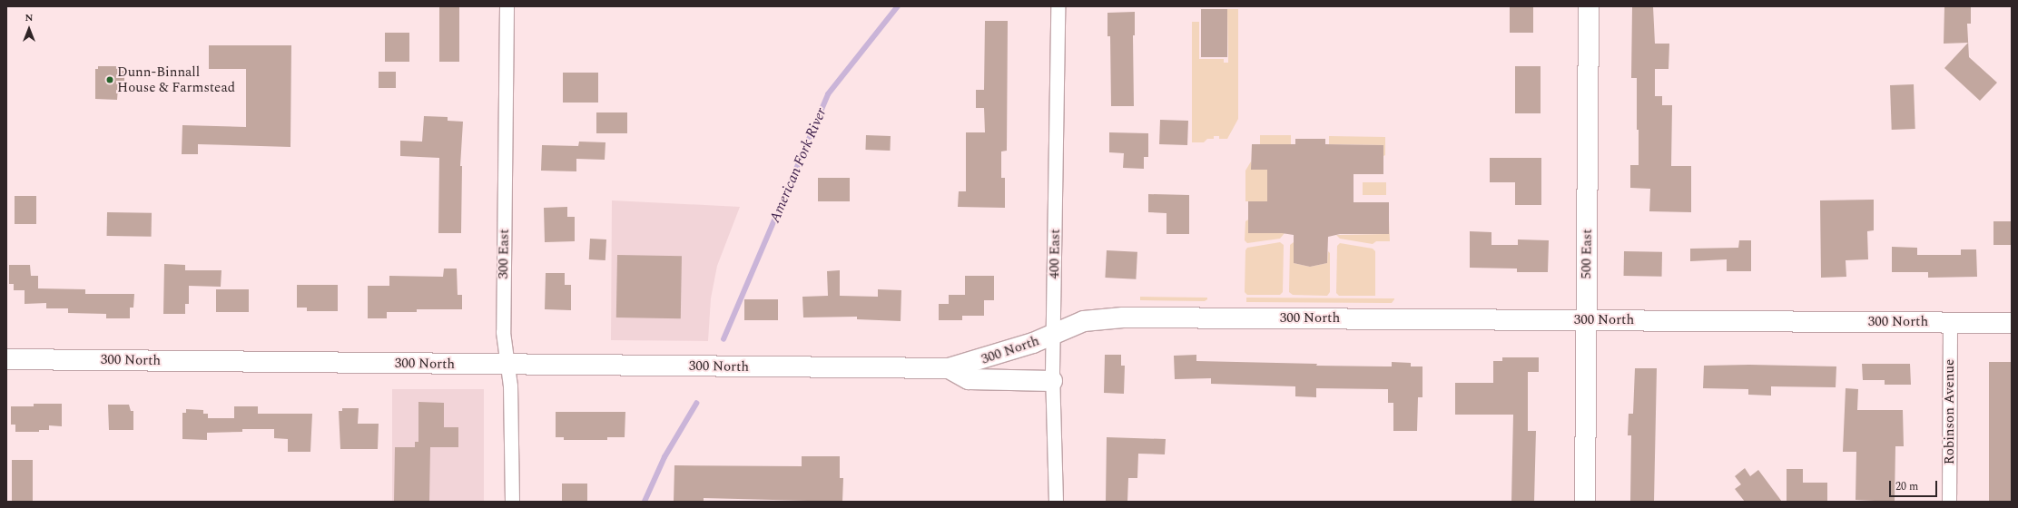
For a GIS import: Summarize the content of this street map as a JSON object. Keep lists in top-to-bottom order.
{
  "streets": {
    "street": [
      "300 East",
      "400 East",
      "500 East",
      "300 North",
      "Robinson Avenue"
    ]
  },
  "crossings": [
    ["300 East", "300 North"],
    ["400 East", "300 North"],
    ["500 East", "300 North"],
    ["300 North", "Robinson Avenue"]
  ],
  "water": ["American Fork River"],
  "places": ["Dunn-Binnall House & Farmstead"],
  "scale_bar": "20 m",
  "north": "top"
}
